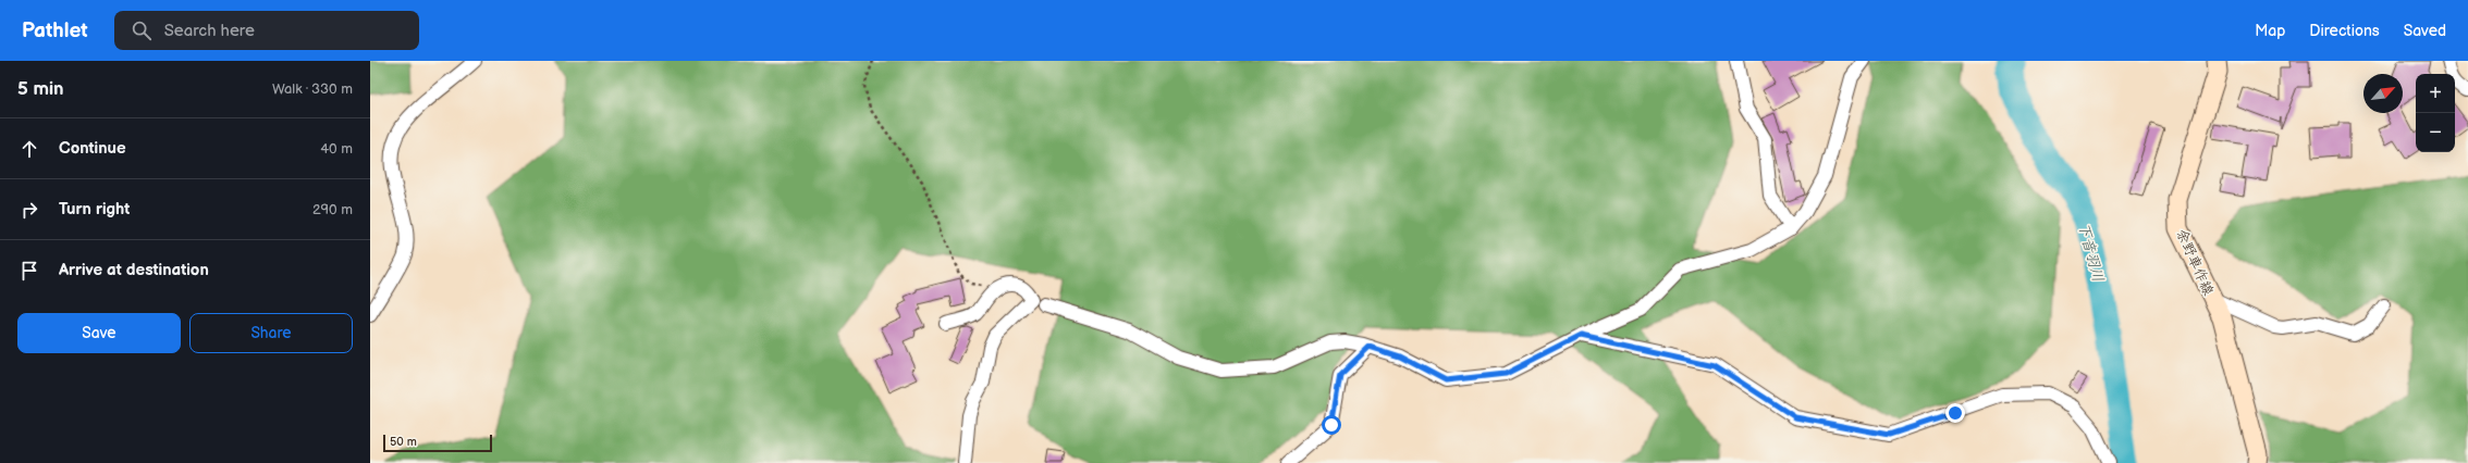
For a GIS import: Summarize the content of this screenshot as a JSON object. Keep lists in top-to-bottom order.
{
  "streets": {
    "main road": ["余野車作線"]
  },
  "water": ["下音羽川"],
  "scale_bar": "50 m",
  "north": "top right",
  "page": {
    "header": "Pathlet",
    "search": "Search here",
    "nav": ["Map", "Directions", "Saved"],
    "heading": ["5 min", "Walk · 330 m"],
    "map_buttons": ["+", "−"],
    "list": [
      ["Continue", "40 m"],
      ["Turn right", "290 m"],
      "Arrive at destination"
    ],
    "buttons": ["Save", "Share"],
    "scale": "50 m"
  }
}
